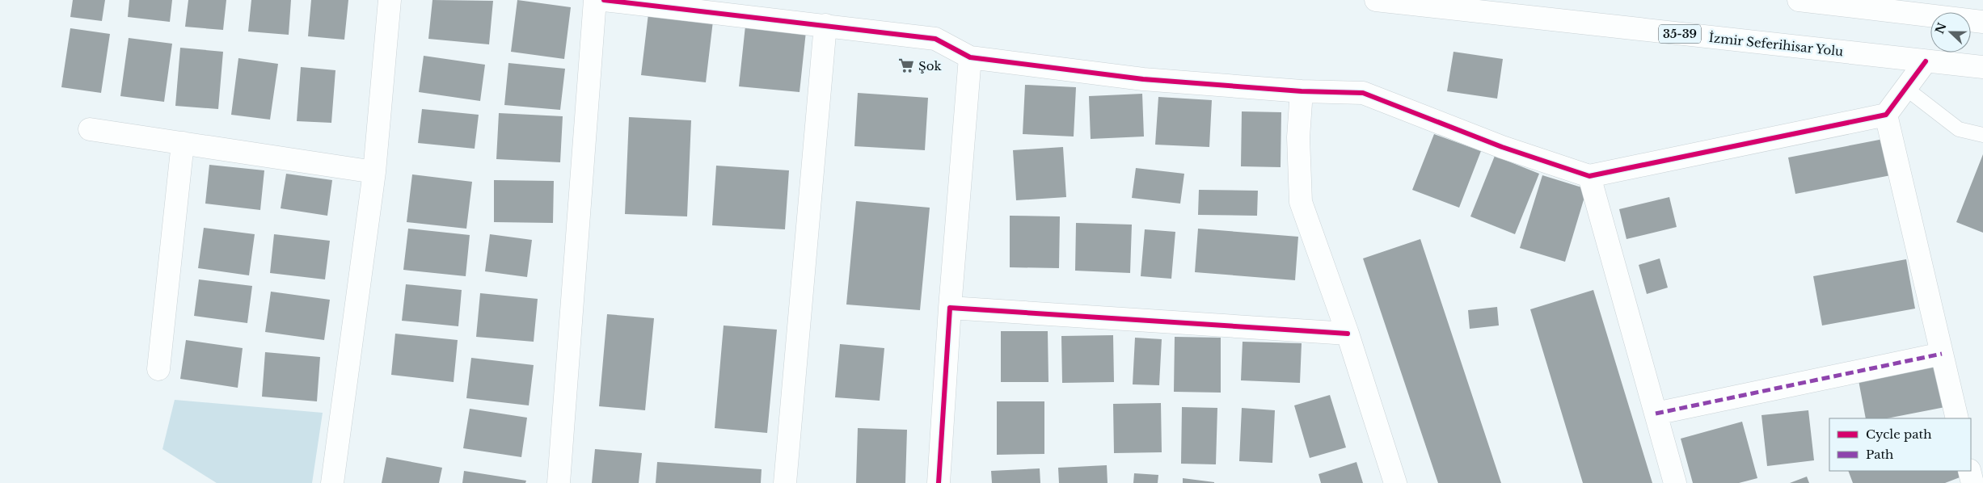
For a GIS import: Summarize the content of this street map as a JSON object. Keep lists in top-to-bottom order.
{
  "streets": {
    "street": ["35-39", "İzmir Seferihisar Yolu"]
  },
  "places": {
    "supermarket": ["Şok"]
  },
  "legend": ["Cycle path", "Path"],
  "north": "left"
}
